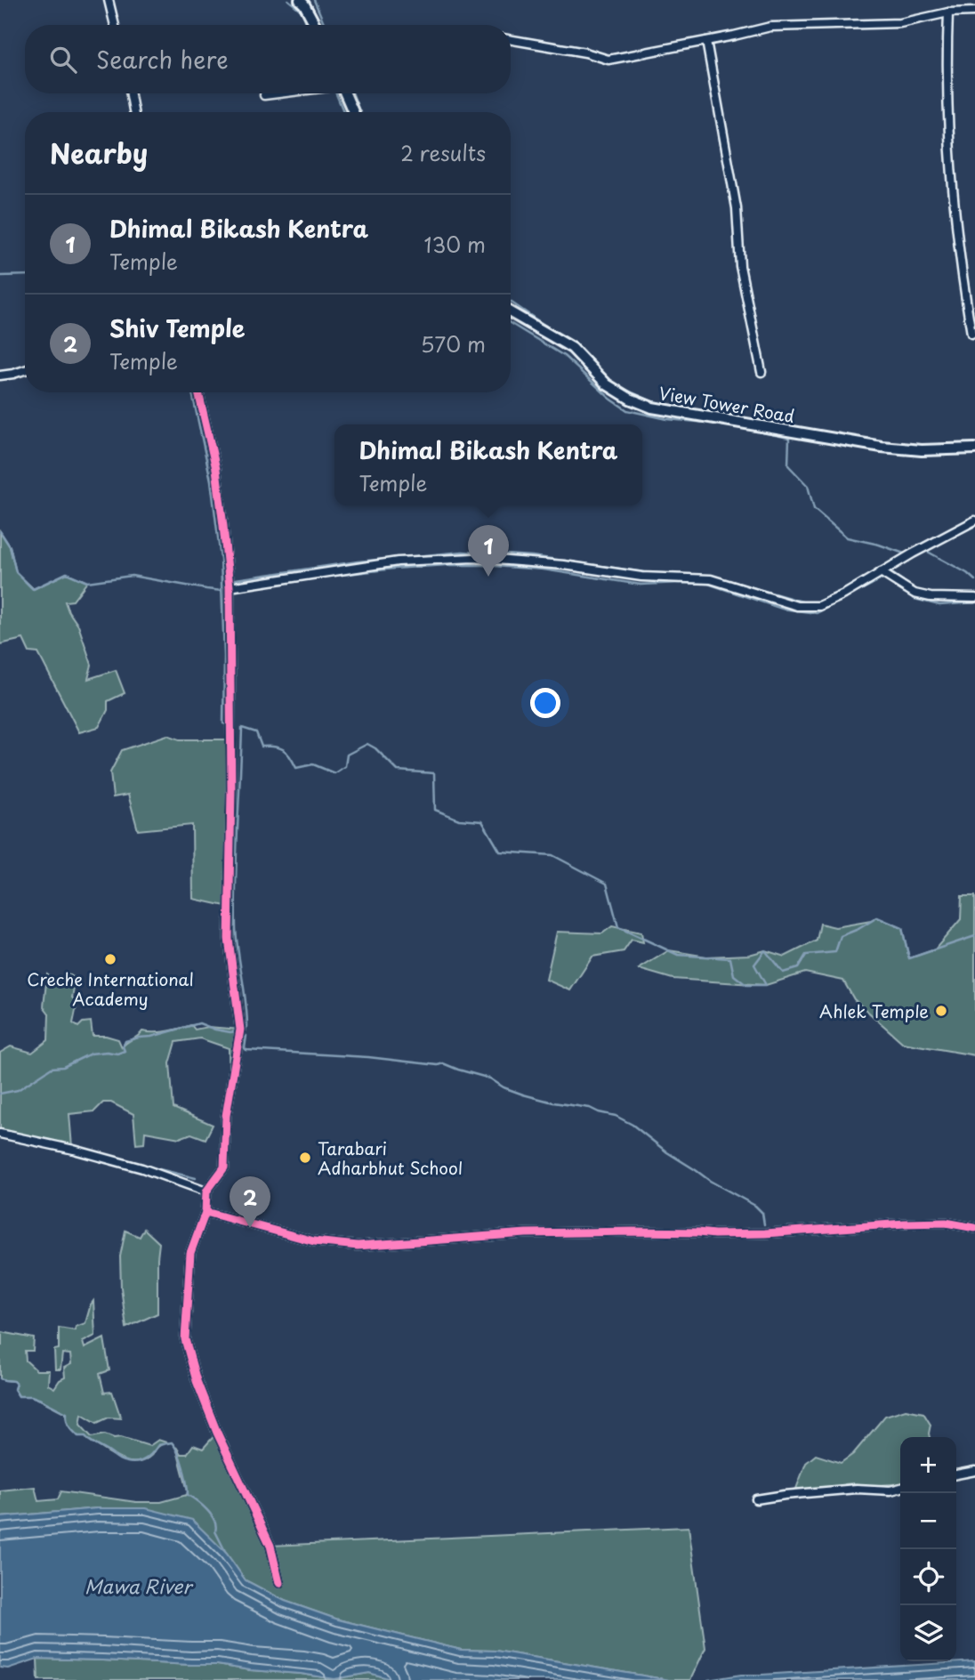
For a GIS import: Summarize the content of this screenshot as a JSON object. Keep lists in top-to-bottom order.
{
  "streets": {
    "street": ["View Tower Road"]
  },
  "water": ["Mawa River"],
  "places": ["Creche International Academy", "Ahlek Temple", "Tarabari Adharbhut School"],
  "page": {
    "search": "Search here",
    "heading": ["Nearby", "2 results"],
    "list": [
      {
        "mark": "1",
        "name": "Dhimal Bikash Kentra",
        "note": "Temple",
        "value": "130 m"
      },
      {
        "mark": "2",
        "name": "Shiv Temple",
        "note": "Temple",
        "value": "570 m"
      }
    ],
    "popup": ["Dhimal Bikash Kentra", "Temple"],
    "pins": ["1", "2"],
    "map_buttons": ["+", "−"]
  }
}
